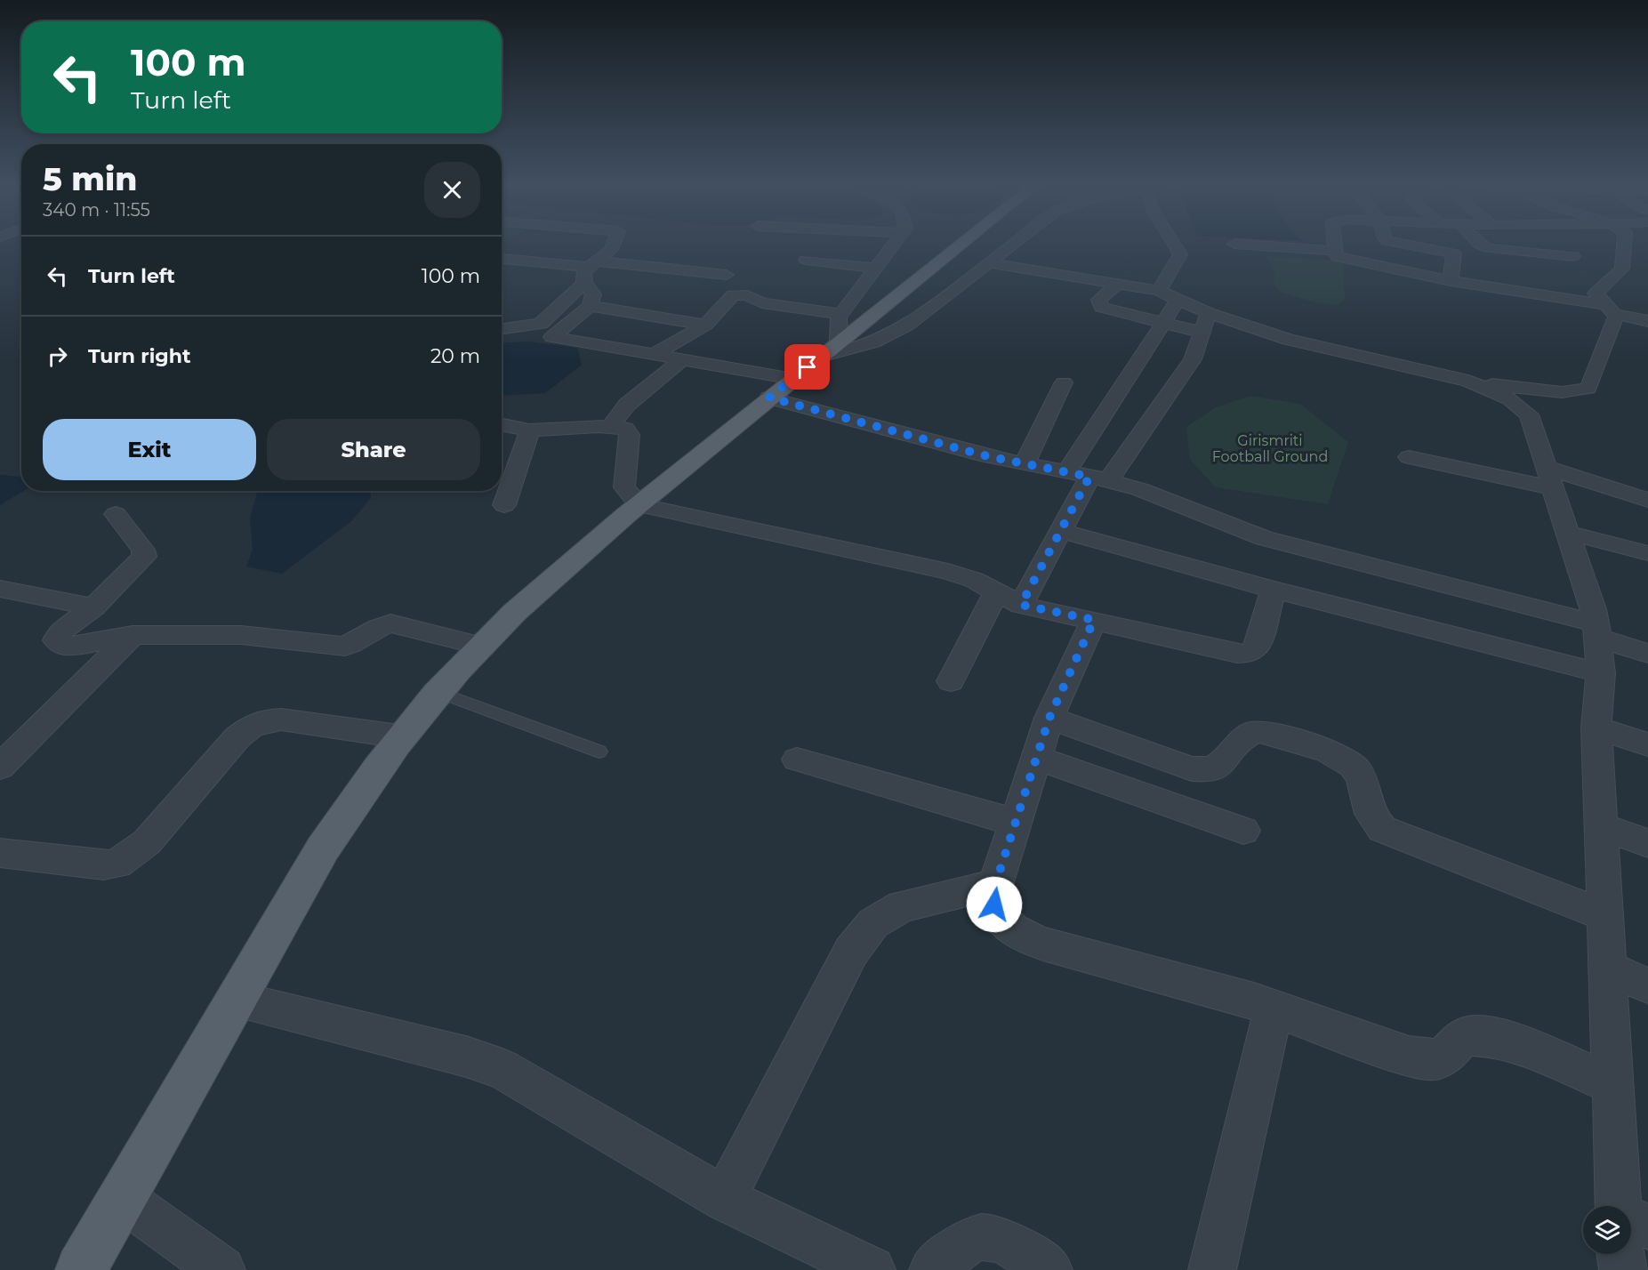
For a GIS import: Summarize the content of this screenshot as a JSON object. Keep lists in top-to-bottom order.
{
  "parks": ["Girismriti Football Ground"],
  "page": {
    "turn": ["100 m", "Turn left"],
    "heading": ["5 min", "340 m · 11:55"],
    "list": [
      {
        "name": "Turn left",
        "value": "100 m"
      },
      {
        "name": "Turn right",
        "value": "20 m"
      }
    ],
    "buttons": ["Exit", "Share"]
  }
}
